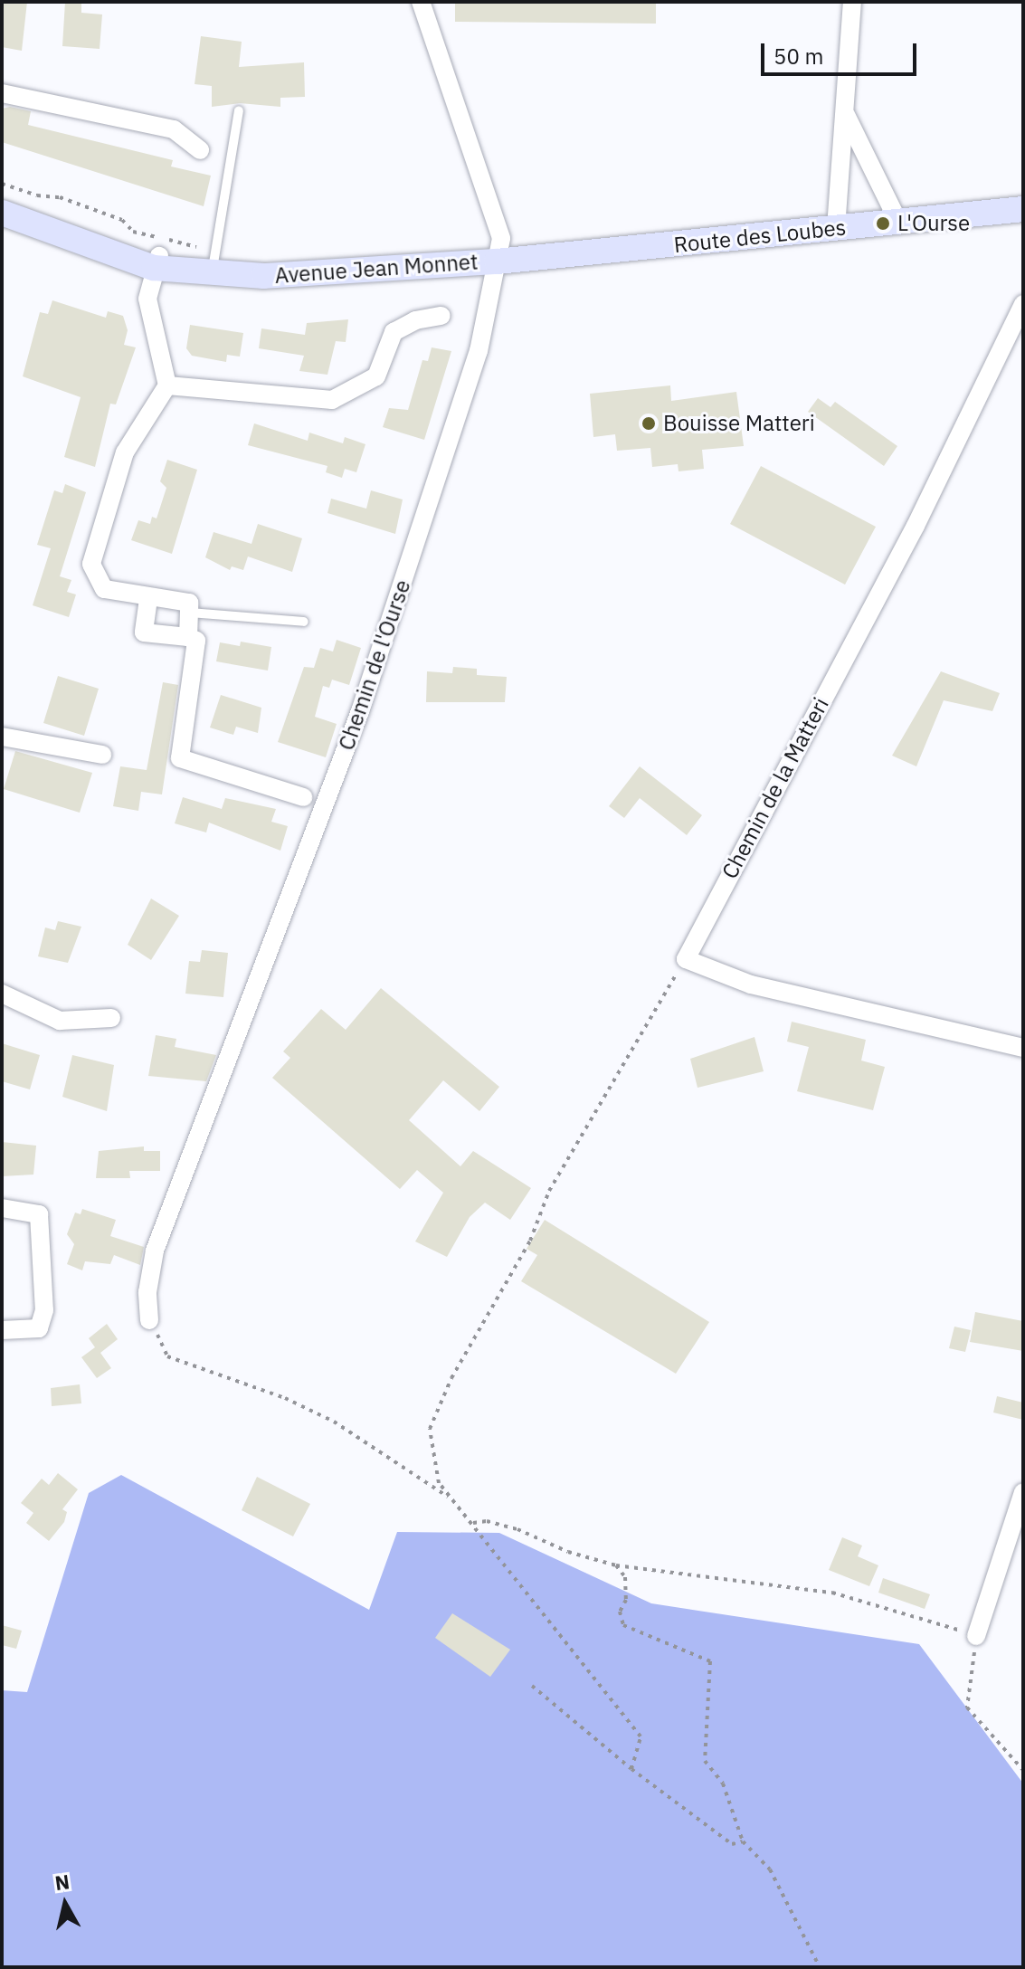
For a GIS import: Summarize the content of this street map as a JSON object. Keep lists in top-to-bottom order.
{
  "streets": {
    "main road": ["Route des Loubes", "Avenue Jean Monnet"],
    "street": ["Chemin de l'Ourse", "Chemin de la Matteri"]
  },
  "crossings": [
    ["Route des Loubes", "Avenue Jean Monnet"],
    ["Route des Loubes", "Chemin de l'Ourse"],
    ["Avenue Jean Monnet", "Chemin de l'Ourse"]
  ],
  "places": ["L'Ourse", "Bouisse Matteri"],
  "scale_bar": "50 m",
  "north": "top"
}
